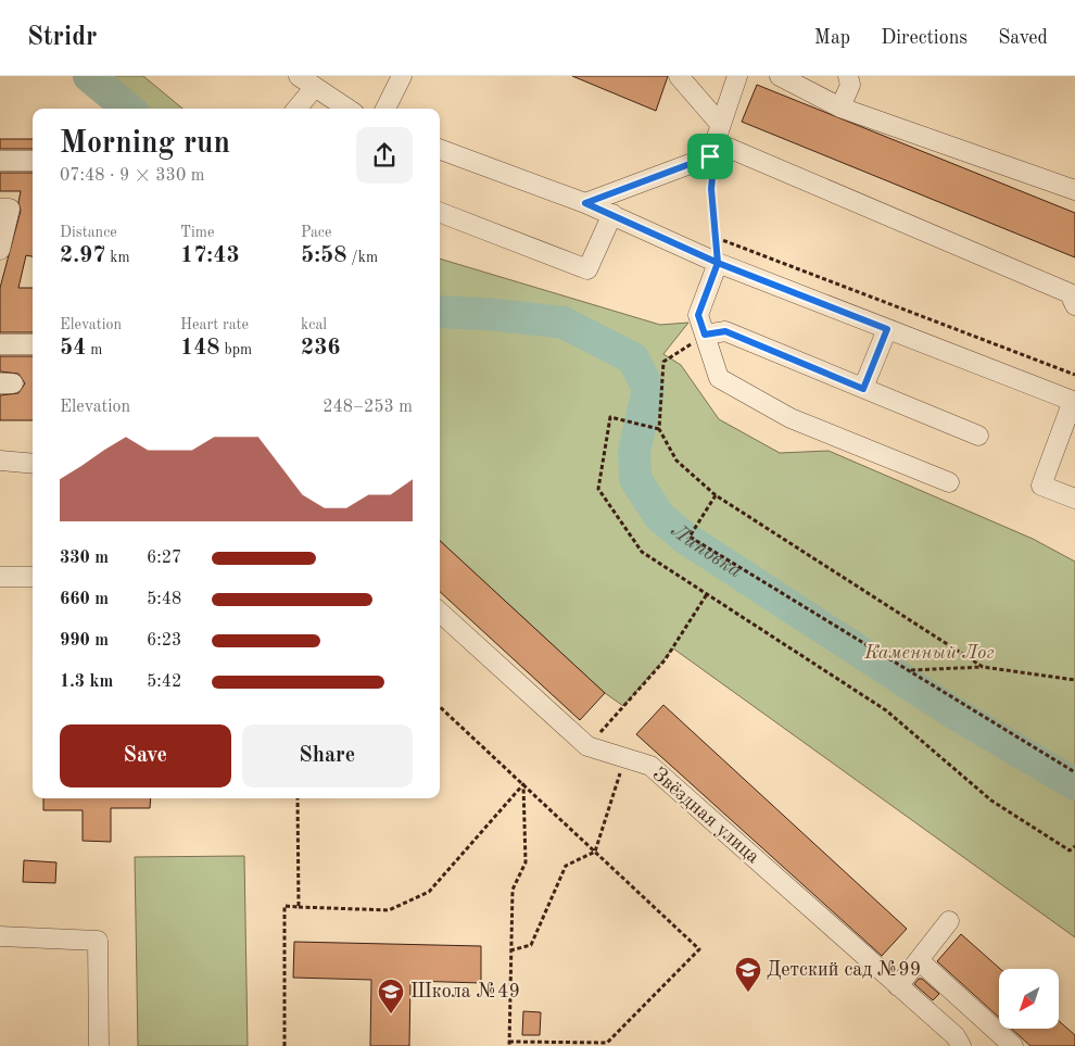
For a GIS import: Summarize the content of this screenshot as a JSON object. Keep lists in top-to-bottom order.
{
  "streets": {
    "street": ["Звёздная улица"]
  },
  "water": ["Липовка"],
  "parks": ["Каменный Лог"],
  "places": {
    "school or university": ["Детский сад №99", "Школа №49"]
  },
  "north": "bottom left",
  "page": {
    "header": "Stridr",
    "nav": ["Map", "Directions", "Saved"],
    "heading": ["Morning run", "07:48 · 9 × 330 m"],
    "stats": [
      ["Distance", "2.97 km"],
      ["Time", "17:43"],
      ["Pace", "5:58 /km"],
      ["Elevation", "54 m"],
      ["Heart rate", "148 bpm"],
      ["kcal", "236"]
    ],
    "chart": ["Elevation", "248–253 m"],
    "list": [
      {
        "name": "330 m",
        "note": "6:27"
      },
      {
        "name": "660 m",
        "note": "5:48"
      },
      {
        "name": "990 m",
        "note": "6:23"
      },
      {
        "name": "1.3 km",
        "note": "5:42"
      }
    ],
    "buttons": ["Save", "Share"]
  }
}
